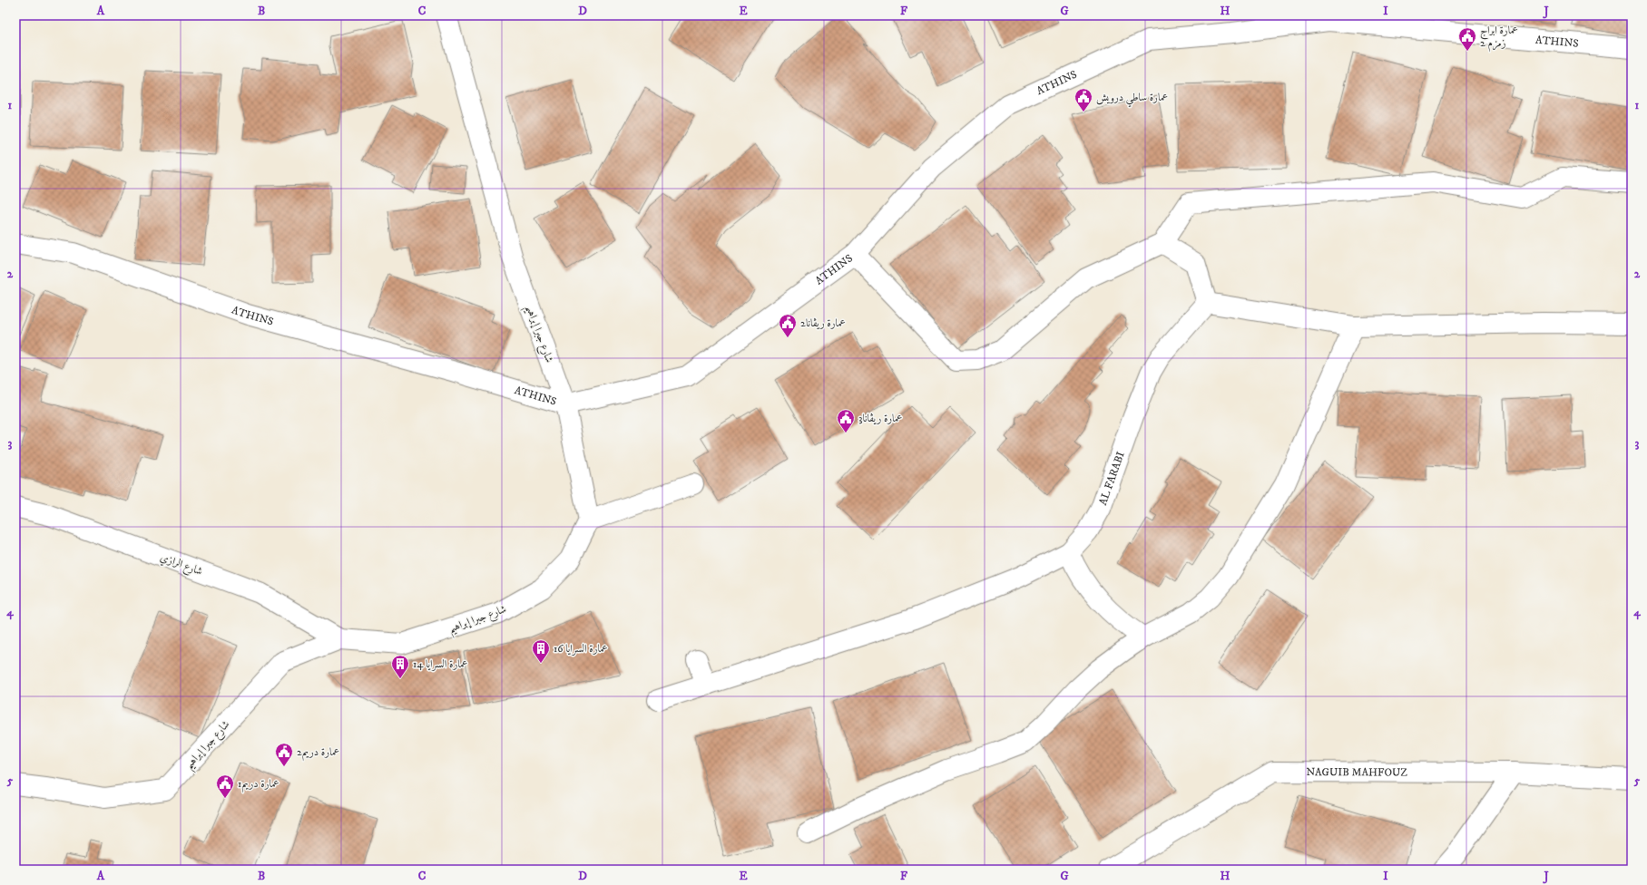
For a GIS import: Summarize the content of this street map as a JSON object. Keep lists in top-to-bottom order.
{
  "streets": {
    "street": [
      "ATHINS",
      "شارع جبرا إبراهيم",
      "AL FARABI",
      "شارع الرازي",
      "NAGUIB MAHFOUZ"
    ]
  },
  "crossings": [
    ["ATHINS", "شارع جبرا إبراهيم"],
    ["شارع جبرا إبراهيم", "شارع الرازي"]
  ],
  "places": {
    "public building": [
      "عمارة ابراج زمزم 2",
      "عمارة ساطي درويش",
      "عمارة ريڤانا2",
      "عمارة ريڤانا3",
      "عمارة دريم2",
      "عمارة دريم1"
    ],
    "building": ["عمارة السرايا 16", "عمارة السرايا 14"]
  },
  "grid": {
    "columns": [
      "A",
      "B",
      "C",
      "D",
      "E",
      "F",
      "G",
      "H",
      "I",
      "J"
    ],
    "rows": [
      "1",
      "2",
      "3",
      "4",
      "5"
    ]
  }
}
